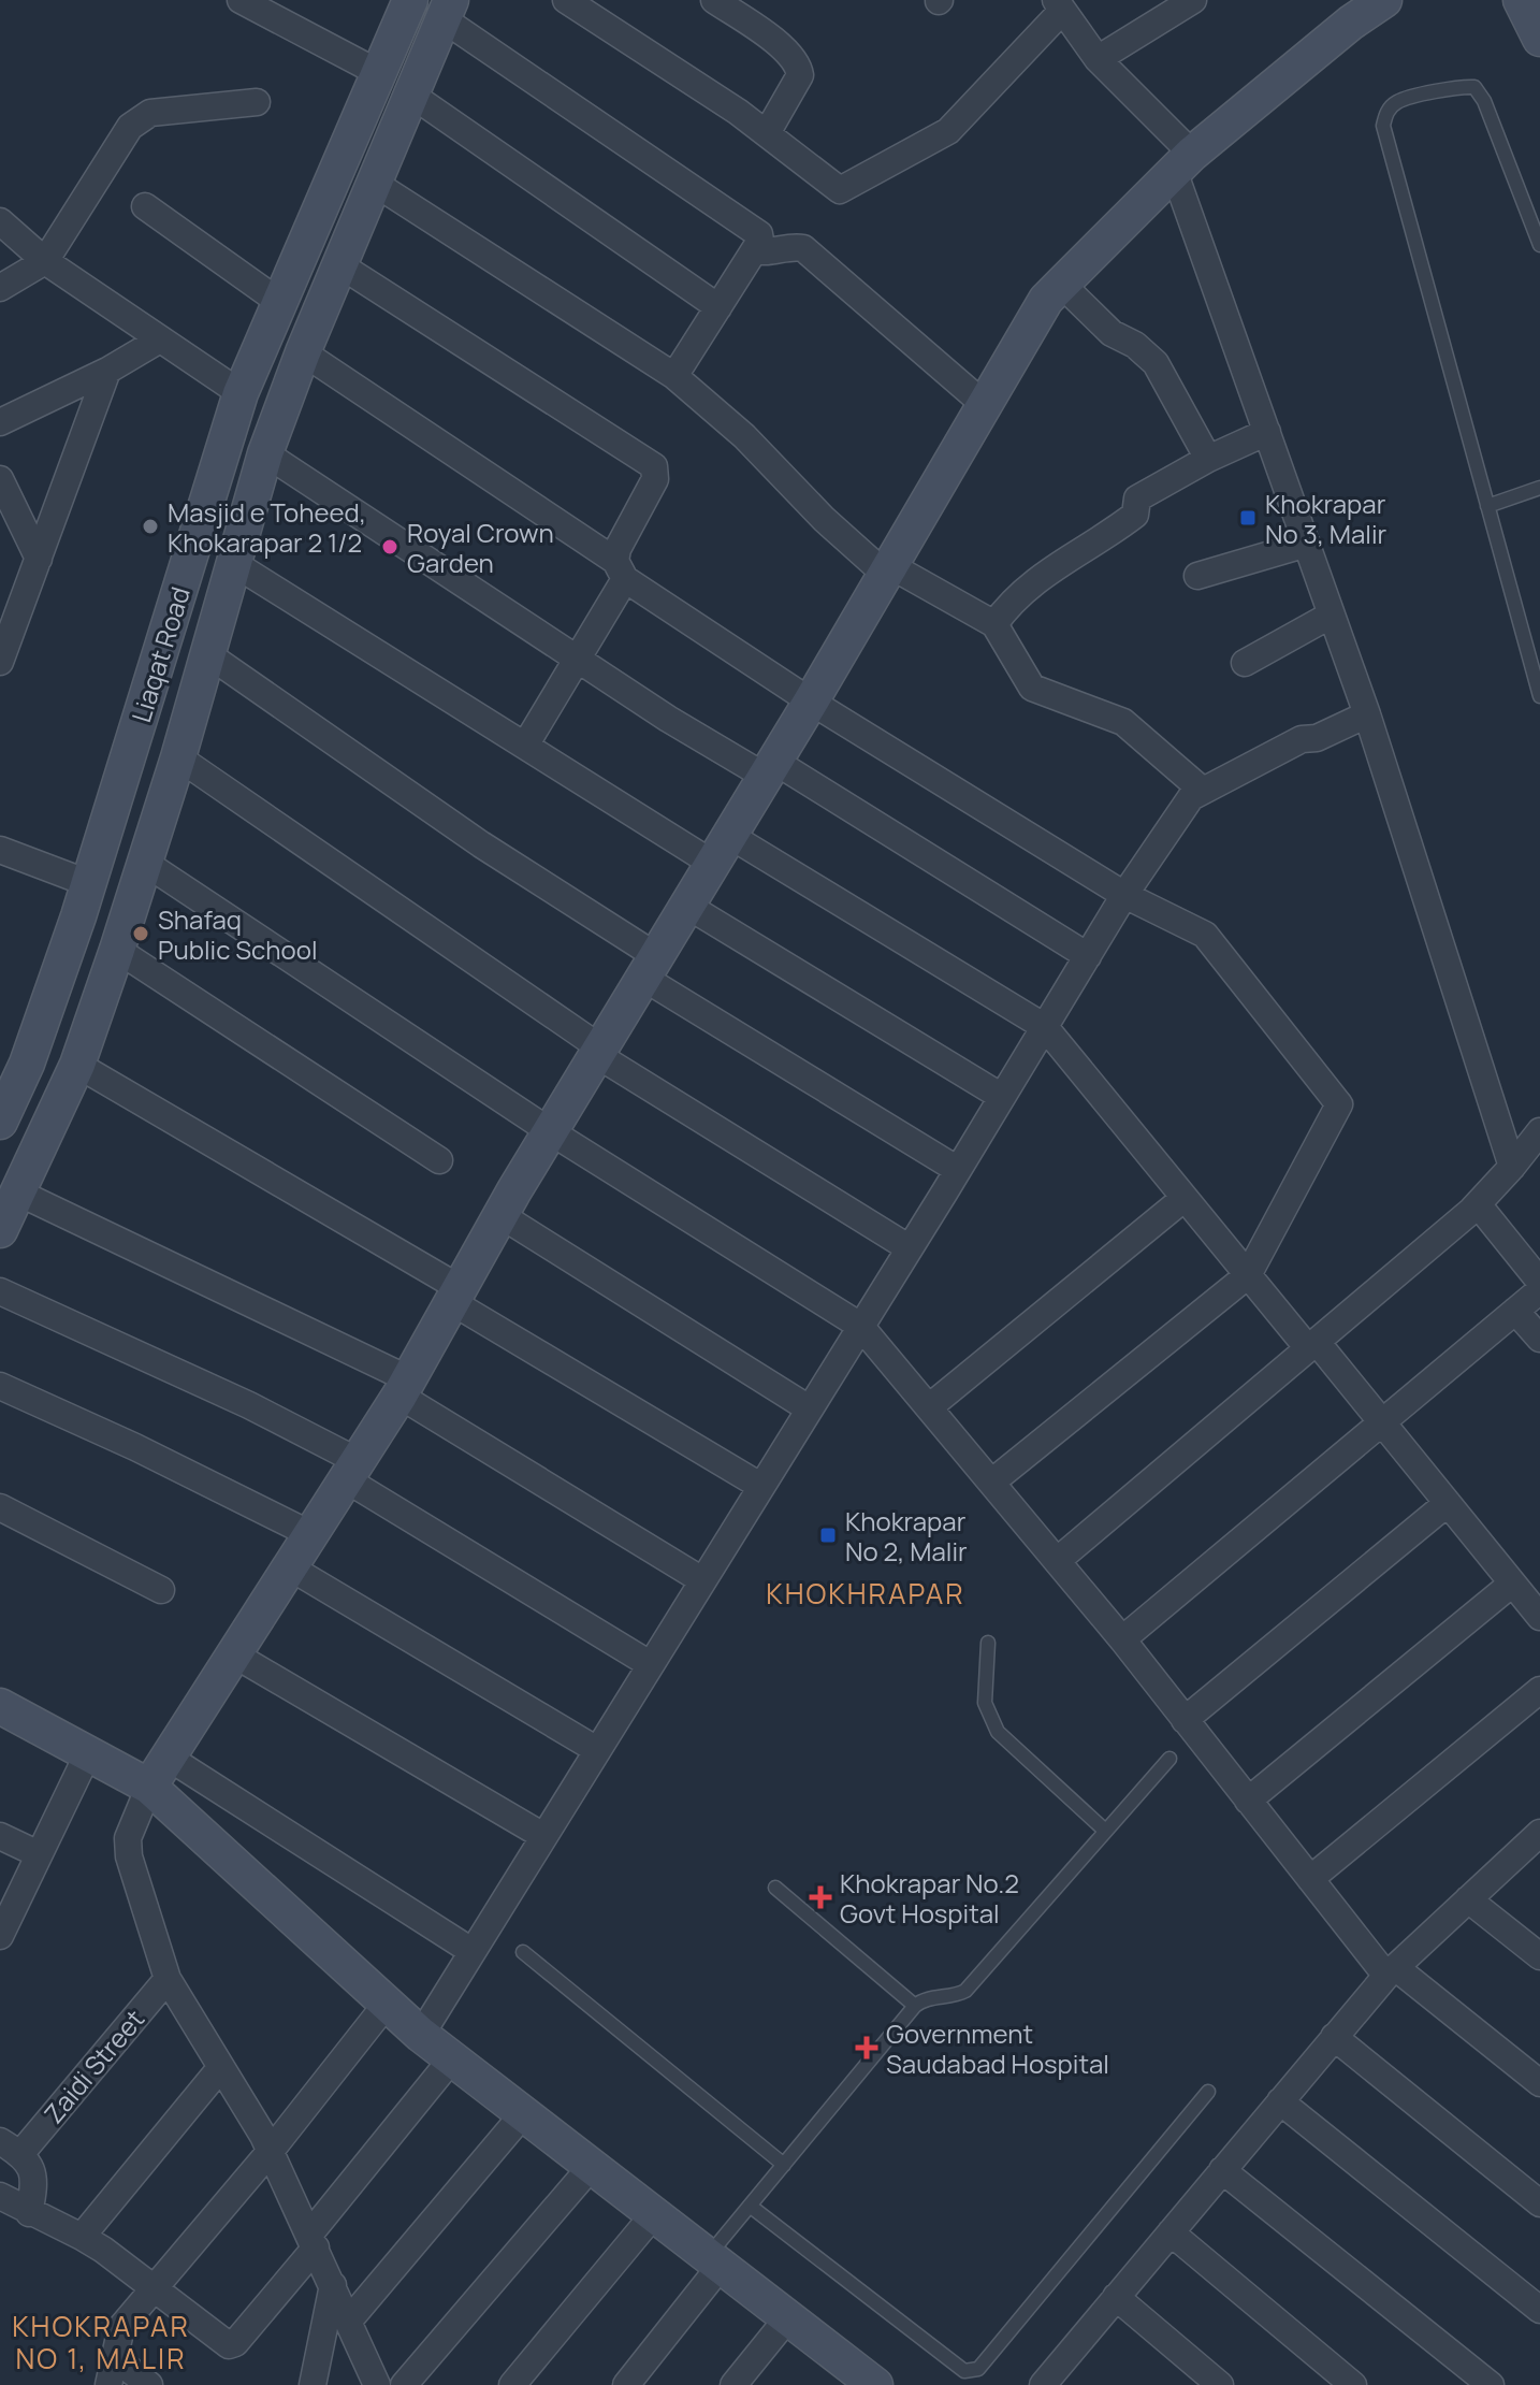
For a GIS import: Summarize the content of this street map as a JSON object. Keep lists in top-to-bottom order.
{
  "streets": {
    "street": ["Liaqat Road", "Zaidi Street"]
  },
  "districts": ["KHOKHRAPAR", "KHOKRAPAR NO 1, MALIR"],
  "places": {
    "transit": ["Khokrapar No 3, Malir", "Khokrapar No 2, Malir"],
    "other": ["Masjid e Toheed, Khokarapar 2 1/2", "Royal Crown Garden", "Shafaq Public School"],
    "health": ["Khokrapar No.2 Govt Hospital", "Government Saudabad Hospital"]
  }
}
